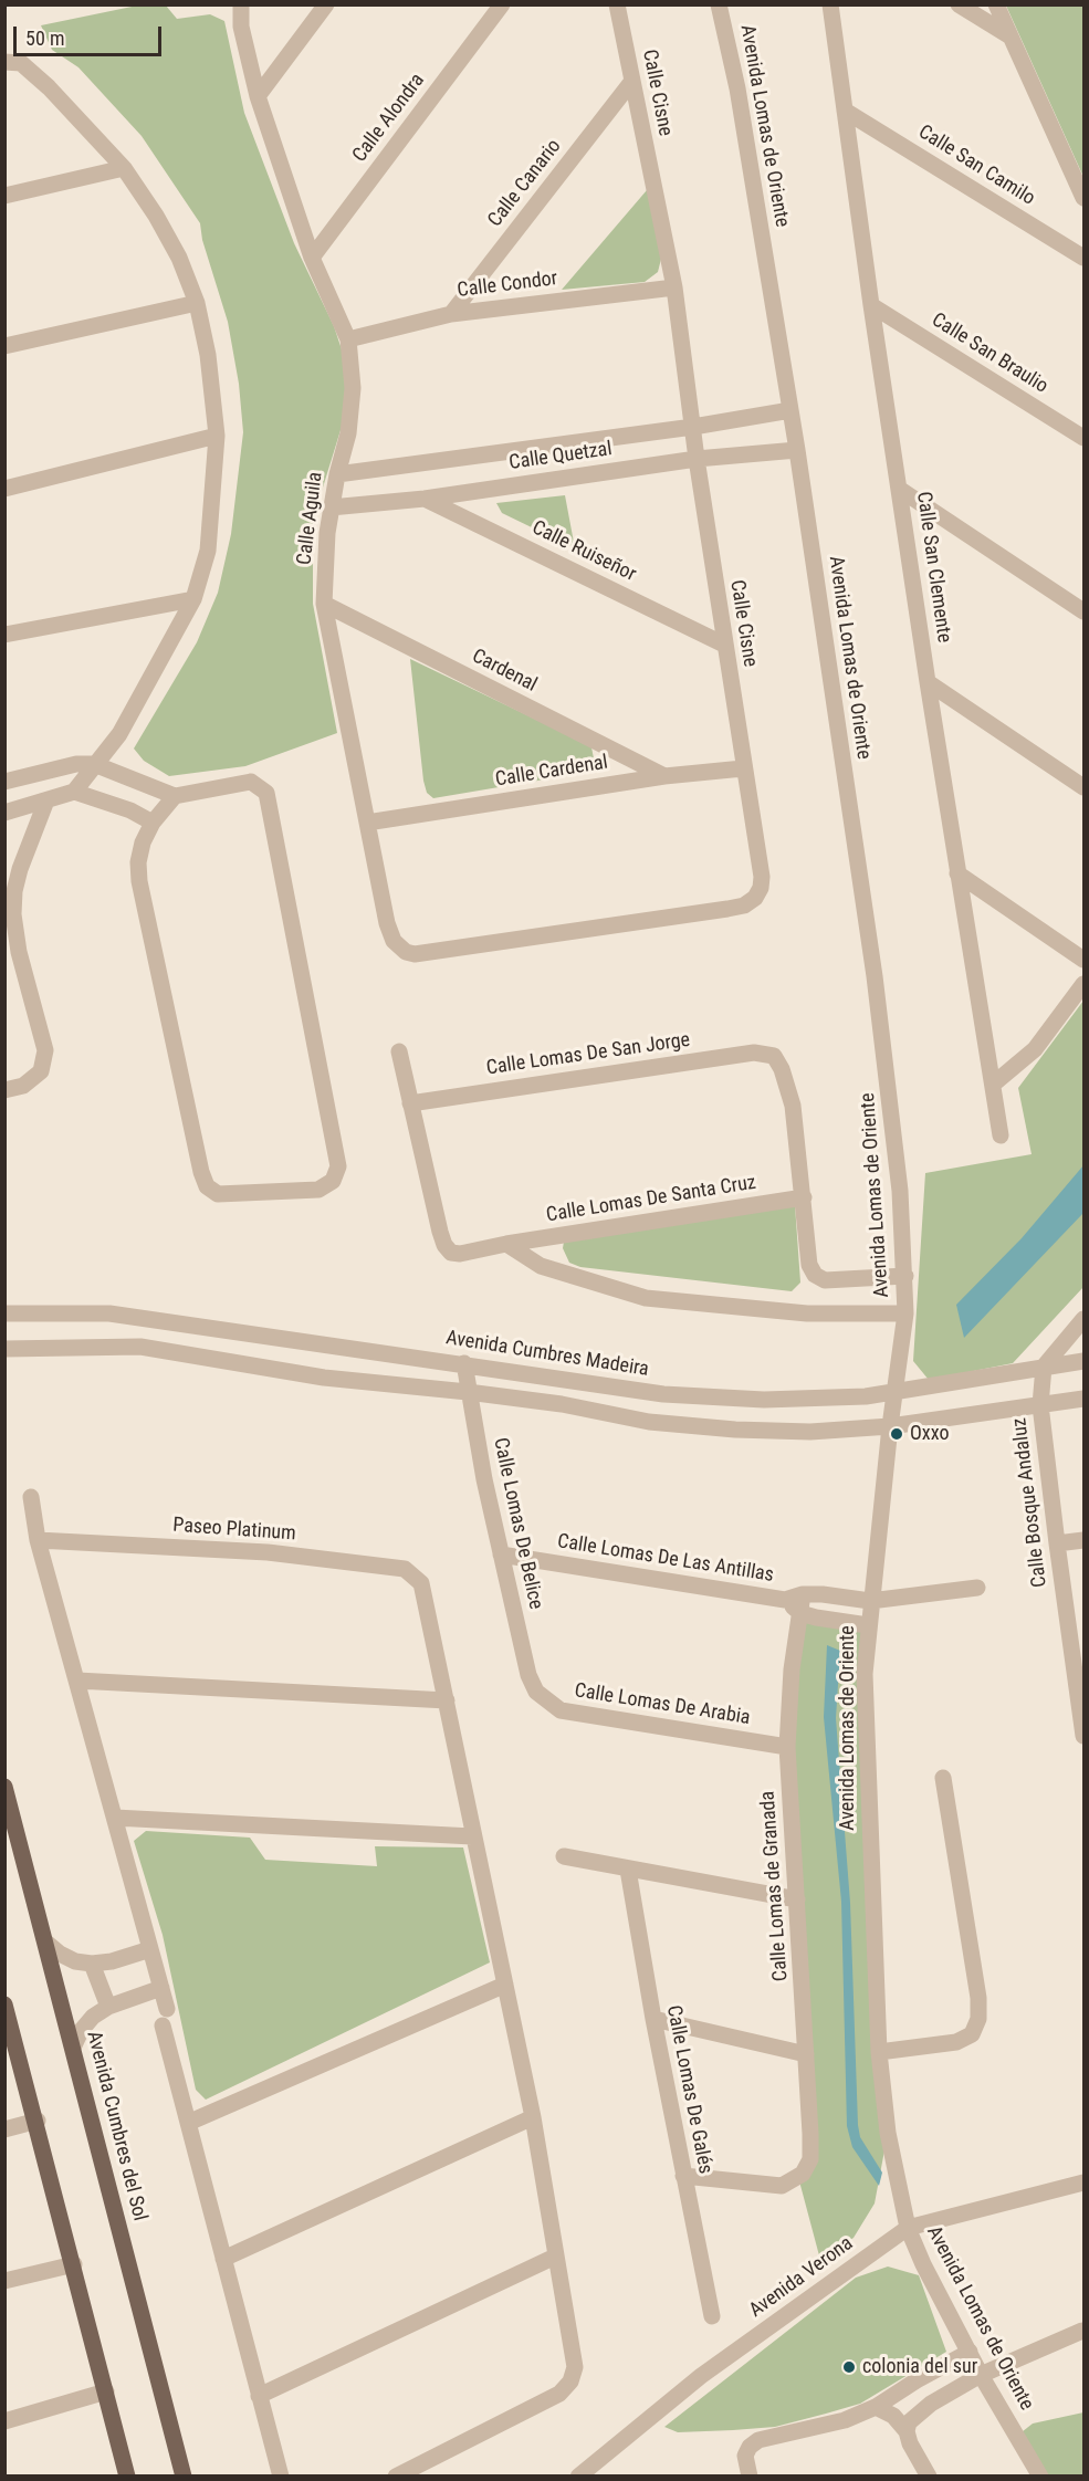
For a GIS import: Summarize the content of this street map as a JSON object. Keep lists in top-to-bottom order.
{
  "streets": {
    "main road": ["Avenida Cumbres del Sol"],
    "street": [
      "Calle Cisne",
      "Calle Alondra",
      "Avenida Lomas de Oriente",
      "Calle San Camilo",
      "Calle Canario",
      "Calle Condor",
      "Calle San Braulio",
      "Calle Quetzal",
      "Calle Aguila",
      "Calle Ruiseñor",
      "Calle San Clemente",
      "Cardenal",
      "Calle Cardenal",
      "Calle Lomas De San Jorge",
      "Calle Lomas De Santa Cruz",
      "Avenida Cumbres Madeira",
      "Calle Bosque Andaluz",
      "Calle Lomas De Belice",
      "Paseo Platinum",
      "Calle Lomas De Las Antillas",
      "Calle Lomas De Arabia",
      "Calle Lomas de Granada",
      "Calle Lomas De Galés",
      "Avenida Verona"
    ]
  },
  "crossings": [
    ["Calle Cisne", "Calle Canario"],
    ["Calle Cisne", "Calle Condor"],
    ["Calle Cisne", "Calle Quetzal"],
    ["Calle Cisne", "Calle Aguila"],
    ["Calle Cisne", "Calle Ruiseñor"],
    ["Calle Cisne", "Calle Cardenal"],
    ["Calle Alondra", "Calle Aguila"],
    ["Avenida Lomas de Oriente", "Calle Quetzal"],
    ["Avenida Lomas de Oriente", "Avenida Cumbres Madeira"],
    ["Avenida Lomas de Oriente", "Calle Lomas De Las Antillas"],
    ["Avenida Lomas de Oriente", "Avenida Verona"],
    ["Calle San Camilo", "Calle San Clemente"],
    ["Calle Canario", "Calle Condor"],
    ["Calle Condor", "Calle Aguila"],
    ["Calle San Braulio", "Calle San Clemente"],
    ["Calle Quetzal", "Calle Aguila"],
    ["Calle Quetzal", "Calle Ruiseñor"],
    ["Calle Aguila", "Cardenal"],
    ["Calle Aguila", "Calle Cardenal"],
    ["Cardenal", "Calle Cardenal"],
    ["Calle Lomas De San Jorge", "Calle Lomas De Santa Cruz"],
    ["Avenida Cumbres Madeira", "Calle Bosque Andaluz"],
    ["Avenida Cumbres Madeira", "Calle Lomas De Belice"],
    ["Calle Lomas De Belice", "Calle Lomas De Las Antillas"],
    ["Calle Lomas De Belice", "Calle Lomas De Arabia"],
    ["Calle Lomas De Las Antillas", "Calle Lomas de Granada"],
    ["Calle Lomas De Arabia", "Calle Lomas de Granada"],
    ["Calle Lomas de Granada", "Calle Lomas De Galés"]
  ],
  "places": ["Oxxo", "colonia del sur"],
  "scale_bar": "50 m"
}
